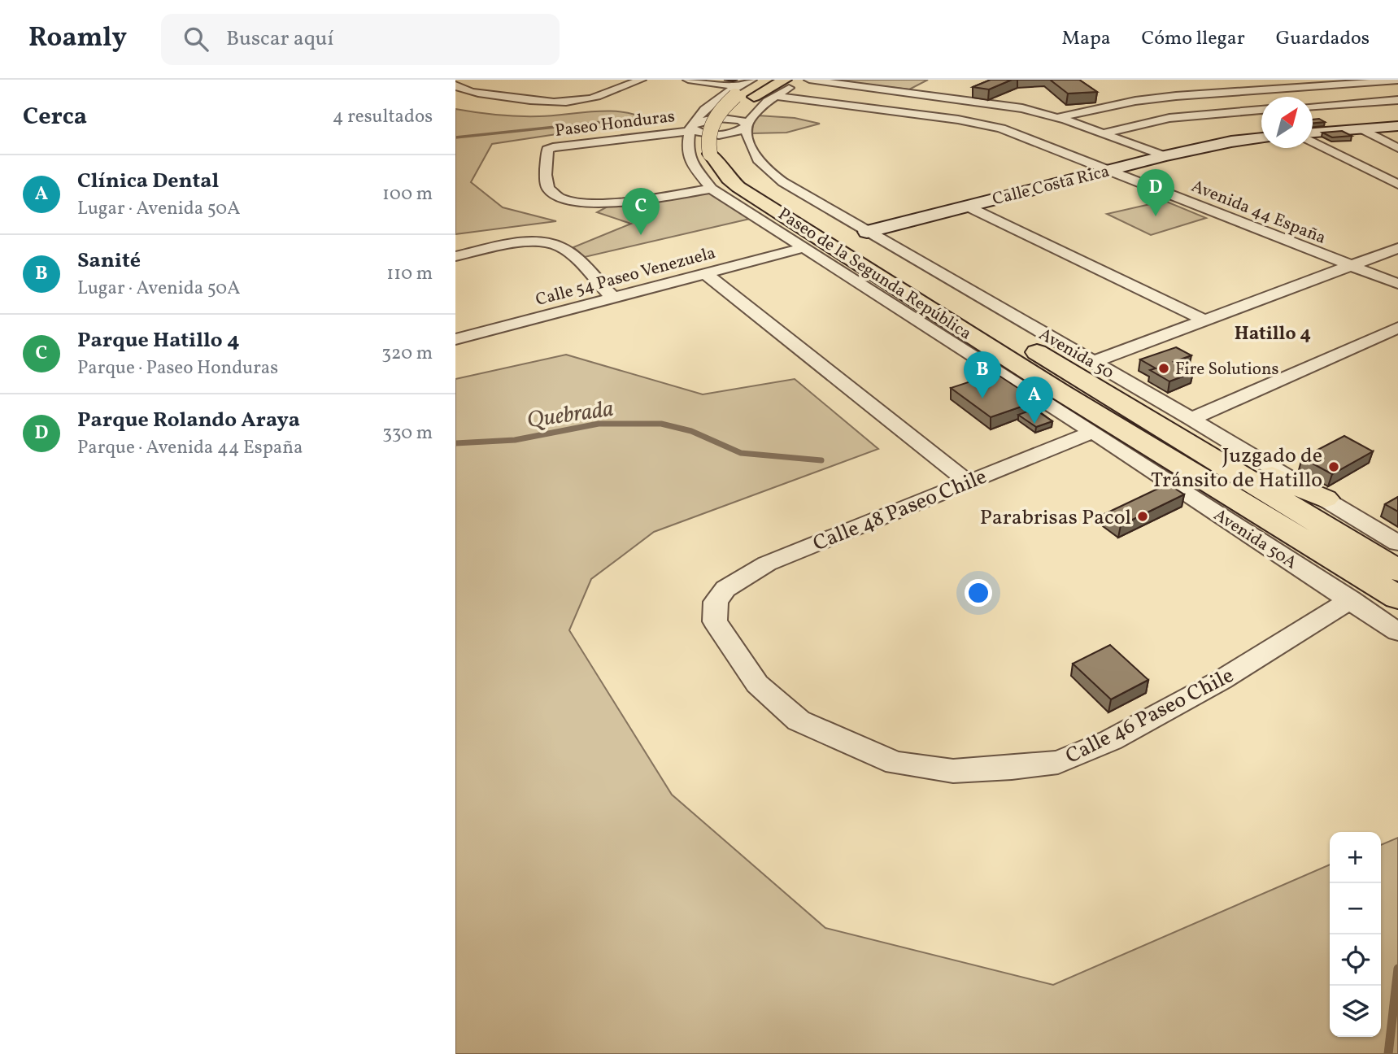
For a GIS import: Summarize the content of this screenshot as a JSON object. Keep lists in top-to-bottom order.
{
  "streets": {
    "highway": ["Paseo de la Segunda República"],
    "main road": ["Calle Costa Rica"],
    "street": [
      "Paseo Honduras",
      "Avenida 44 España",
      "Calle 54 Paseo Venezuela",
      "Avenida 50",
      "Calle 48 Paseo Chile",
      "Avenida 50A",
      "Calle 46 Paseo Chile"
    ]
  },
  "crossings": [
    ["Paseo Honduras", "Avenida 50A"],
    ["Calle Costa Rica", "Avenida 44 España"],
    ["Calle Costa Rica", "Avenida 50"],
    ["Paseo de la Segunda República", "Avenida 50"],
    ["Calle 54 Paseo Venezuela", "Avenida 50A"],
    ["Calle 48 Paseo Chile", "Avenida 50A"],
    ["Calle 48 Paseo Chile", "Calle 46 Paseo Chile"],
    ["Avenida 50A", "Calle 46 Paseo Chile"]
  ],
  "districts": ["Hatillo 4"],
  "water": ["Quebrada"],
  "places": ["Fire Solutions", "Juzgado de Tránsito de Hatillo", "Parabrisas Pacol"],
  "north": "top right",
  "page": {
    "header": "Roamly",
    "search": "Buscar aquí",
    "nav": ["Mapa", "Cómo llegar", "Guardados"],
    "heading": ["Cerca", "4 resultados"],
    "list": [
      {
        "mark": "A",
        "name": "Clínica Dental",
        "note": "Lugar · Avenida 50A",
        "value": "100 m"
      },
      {
        "mark": "B",
        "name": "Sanité",
        "note": "Lugar · Avenida 50A",
        "value": "110 m"
      },
      {
        "mark": "C",
        "name": "Parque Hatillo 4",
        "note": "Parque · Paseo Honduras",
        "value": "320 m"
      },
      {
        "mark": "D",
        "name": "Parque Rolando Araya",
        "note": "Parque · Avenida 44 España",
        "value": "330 m"
      }
    ],
    "pins": [
      "D",
      "C",
      "B",
      "A"
    ],
    "map_buttons": ["+", "−"]
  }
}
